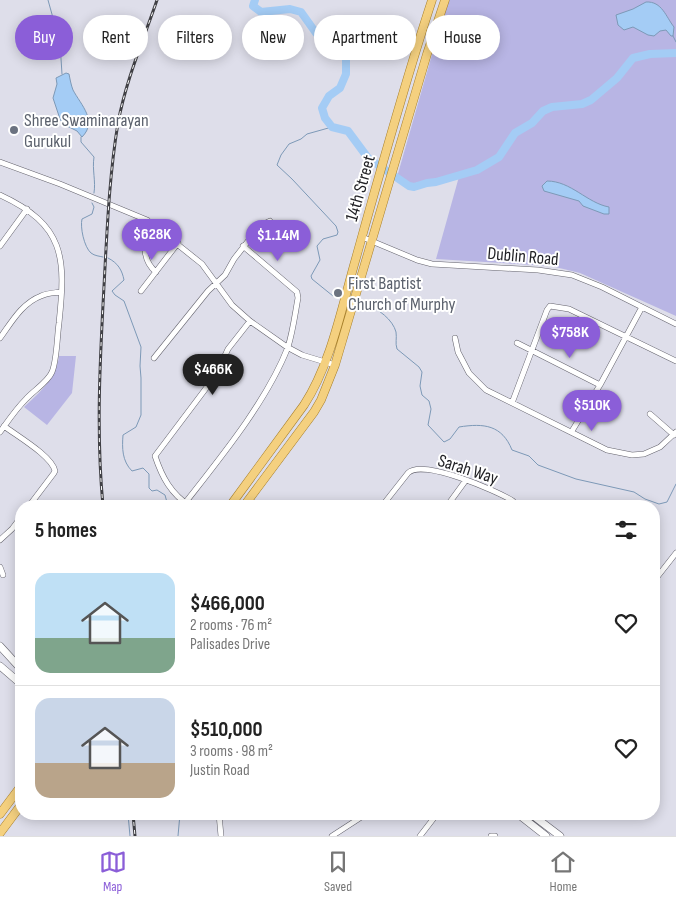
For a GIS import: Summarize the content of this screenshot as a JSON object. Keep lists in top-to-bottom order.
{
  "streets": {
    "main road": ["14th Street"],
    "street": ["Dublin Road", "Sarah Way"]
  },
  "crossings": [
    ["14th Street", "Dublin Road"]
  ],
  "places": ["Shree Swaminarayan Gurukul", "First Baptist Church of Murphy"],
  "page": {
    "chip": [
      "Buy",
      "Rent",
      "Filters",
      "New",
      "Apartment",
      "House"
    ],
    "price": [
      "$628K",
      "$1.14M",
      "$758K",
      "$466K",
      "$510K"
    ],
    "heading": "5 homes",
    "list": [
      {
        "name": "$466,000",
        "note": "2 rooms · 76 m² · Palisades Drive"
      },
      {
        "name": "$510,000",
        "note": "3 rooms · 98 m² · Justin Road"
      }
    ],
    "tabs": ["Map", "Saved", "Home"]
  }
}
